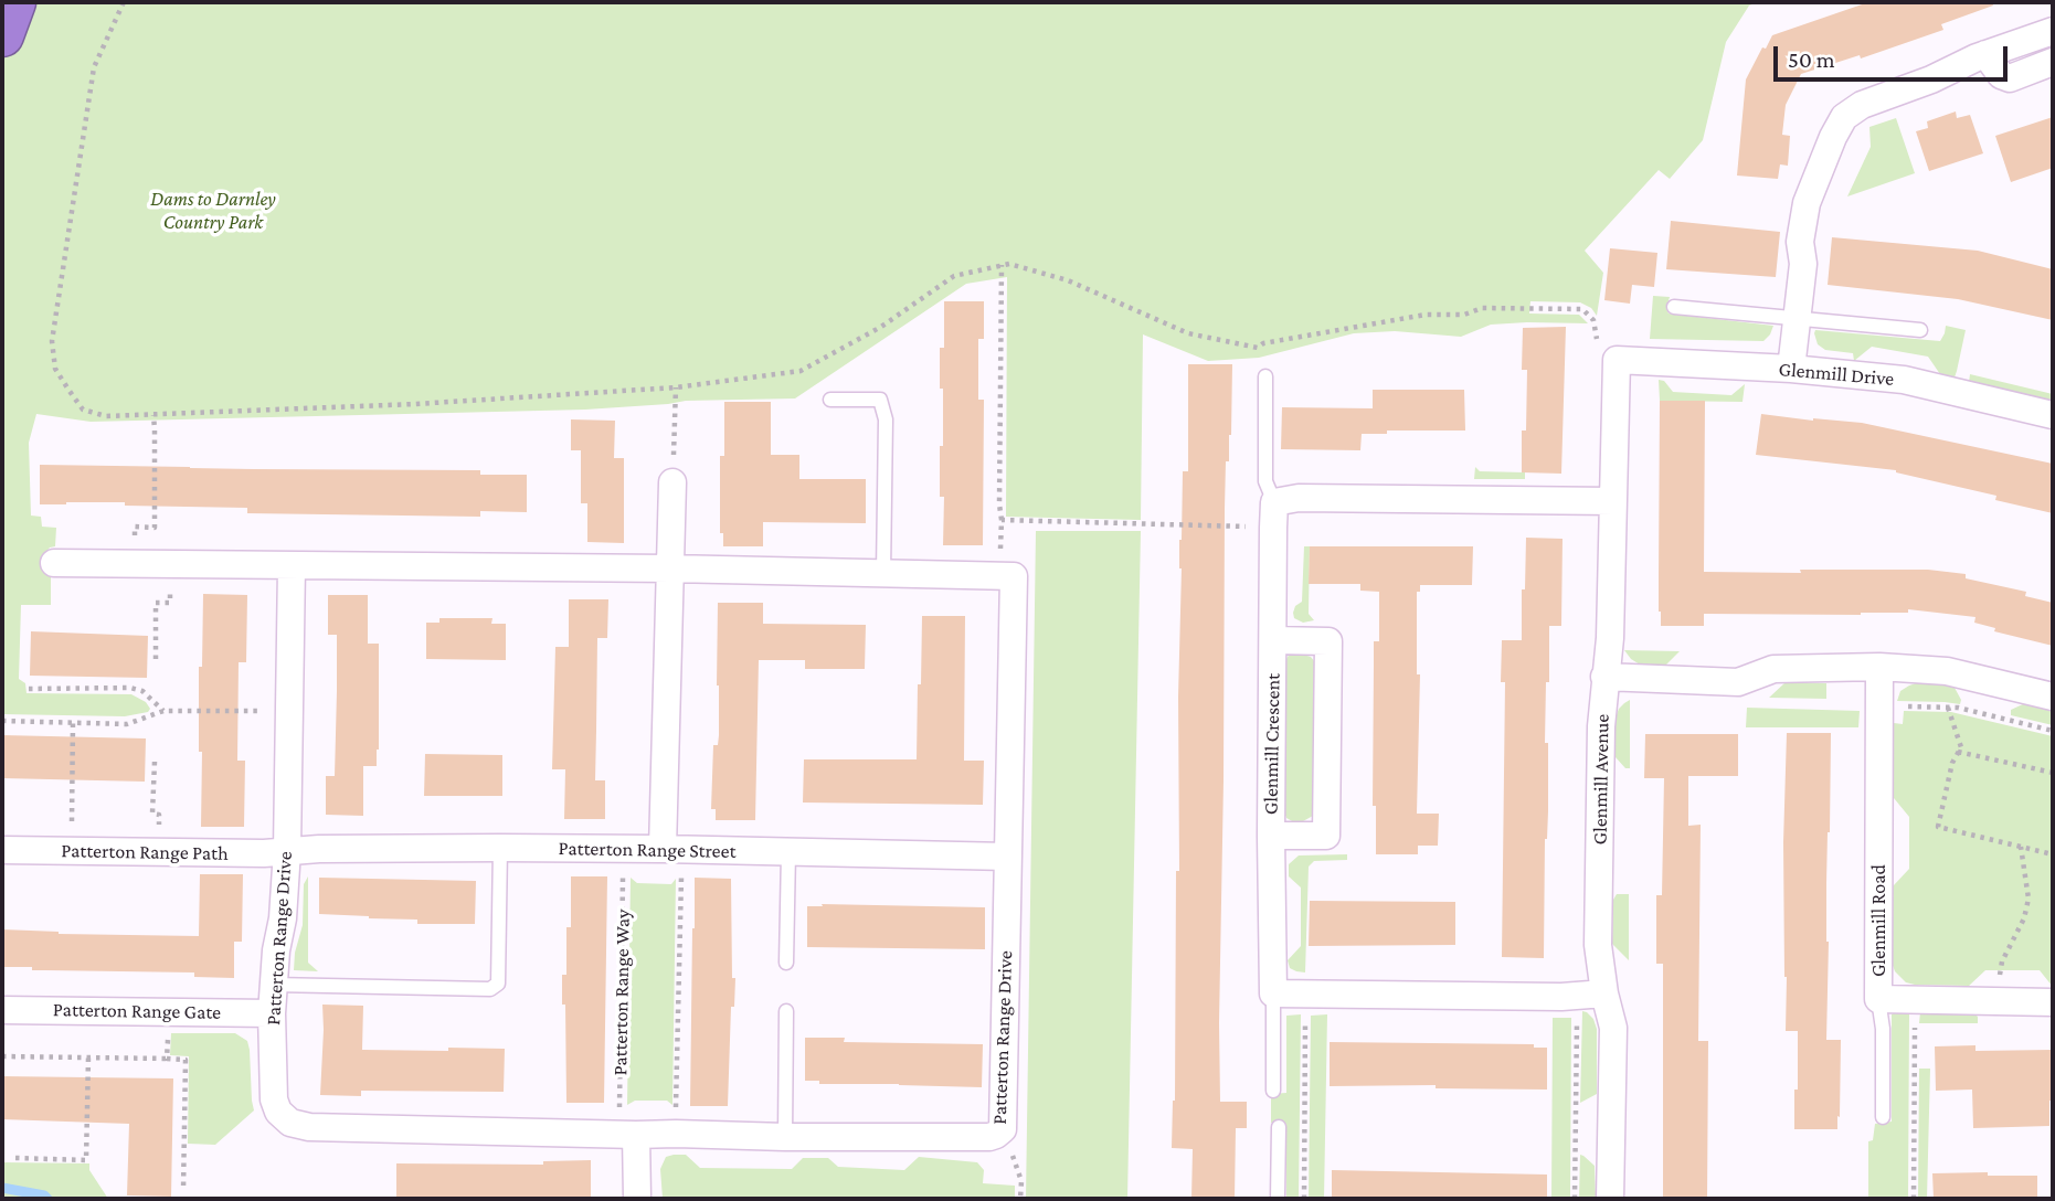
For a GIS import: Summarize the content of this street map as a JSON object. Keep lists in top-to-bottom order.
{
  "streets": {
    "street": [
      "Glenmill Drive",
      "Glenmill Crescent",
      "Glenmill Avenue",
      "Patterton Range Street",
      "Patterton Range Path",
      "Glenmill Road",
      "Patterton Range Drive",
      "Patterton Range Gate"
    ],
    "path": ["Patterton Range Way"]
  },
  "crossings": [
    ["Glenmill Drive", "Glenmill Avenue"],
    ["Patterton Range Street", "Patterton Range Path"],
    ["Patterton Range Street", "Patterton Range Drive"],
    ["Patterton Range Street", "Patterton Range Way"],
    ["Patterton Range Path", "Patterton Range Drive"],
    ["Patterton Range Drive", "Patterton Range Way"],
    ["Patterton Range Drive", "Patterton Range Gate"]
  ],
  "parks": ["Dams to Darnley Country Park"],
  "scale_bar": "50 m"
}
